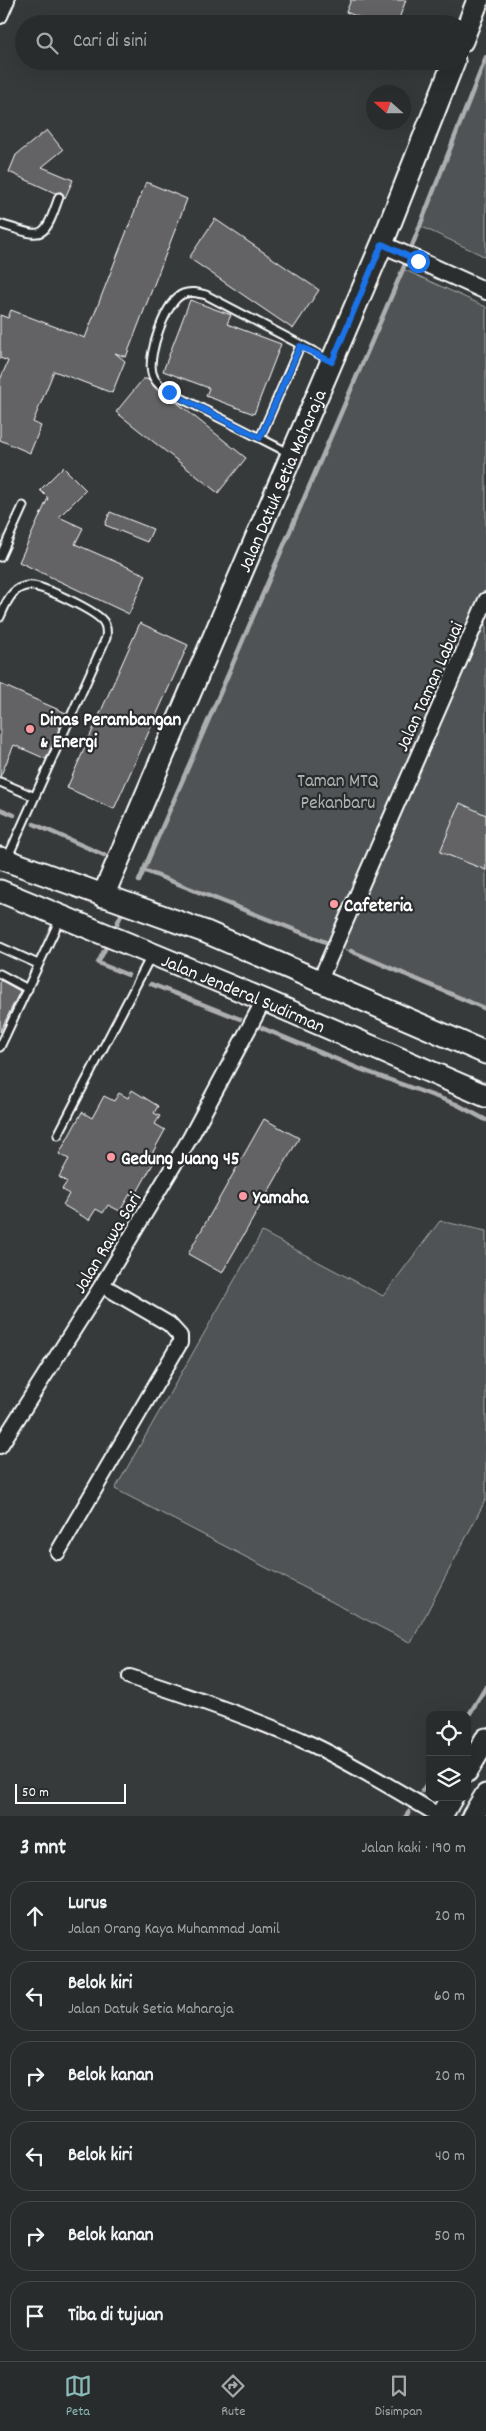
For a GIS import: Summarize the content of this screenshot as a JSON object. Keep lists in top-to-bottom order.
{
  "streets": {
    "main road": ["Jalan Datuk Setia Maharaja", "Jalan Jenderal Sudirman"],
    "street": ["Jalan Taman Labuai", "Jalan Rawa Sari"]
  },
  "crossings": [
    ["Jalan Datuk Setia Maharaja", "Jalan Jenderal Sudirman"],
    ["Jalan Taman Labuai", "Jalan Jenderal Sudirman"],
    ["Jalan Jenderal Sudirman", "Jalan Rawa Sari"]
  ],
  "parks": ["Taman MTQ Pekanbaru"],
  "places": [
    "Dinas Perambangan & Energi",
    "Cafeteria",
    "Gedung Juang 45",
    "Yamaha"
  ],
  "scale_bar": "50 m",
  "north": "left",
  "page": {
    "search": "Cari di sini",
    "scale": "50 m",
    "heading": ["3 mnt", "Jalan kaki · 190 m"],
    "list": [
      ["Lurus", "Jalan Orang Kaya Muhammad Jamil", "20 m"],
      ["Belok kiri", "Jalan Datuk Setia Maharaja", "60 m"],
      ["Belok kanan", "20 m"],
      ["Belok kiri", "40 m"],
      ["Belok kanan", "50 m"],
      "Tiba di tujuan"
    ],
    "nav": ["Peta", "Rute", "Disimpan"]
  }
}
